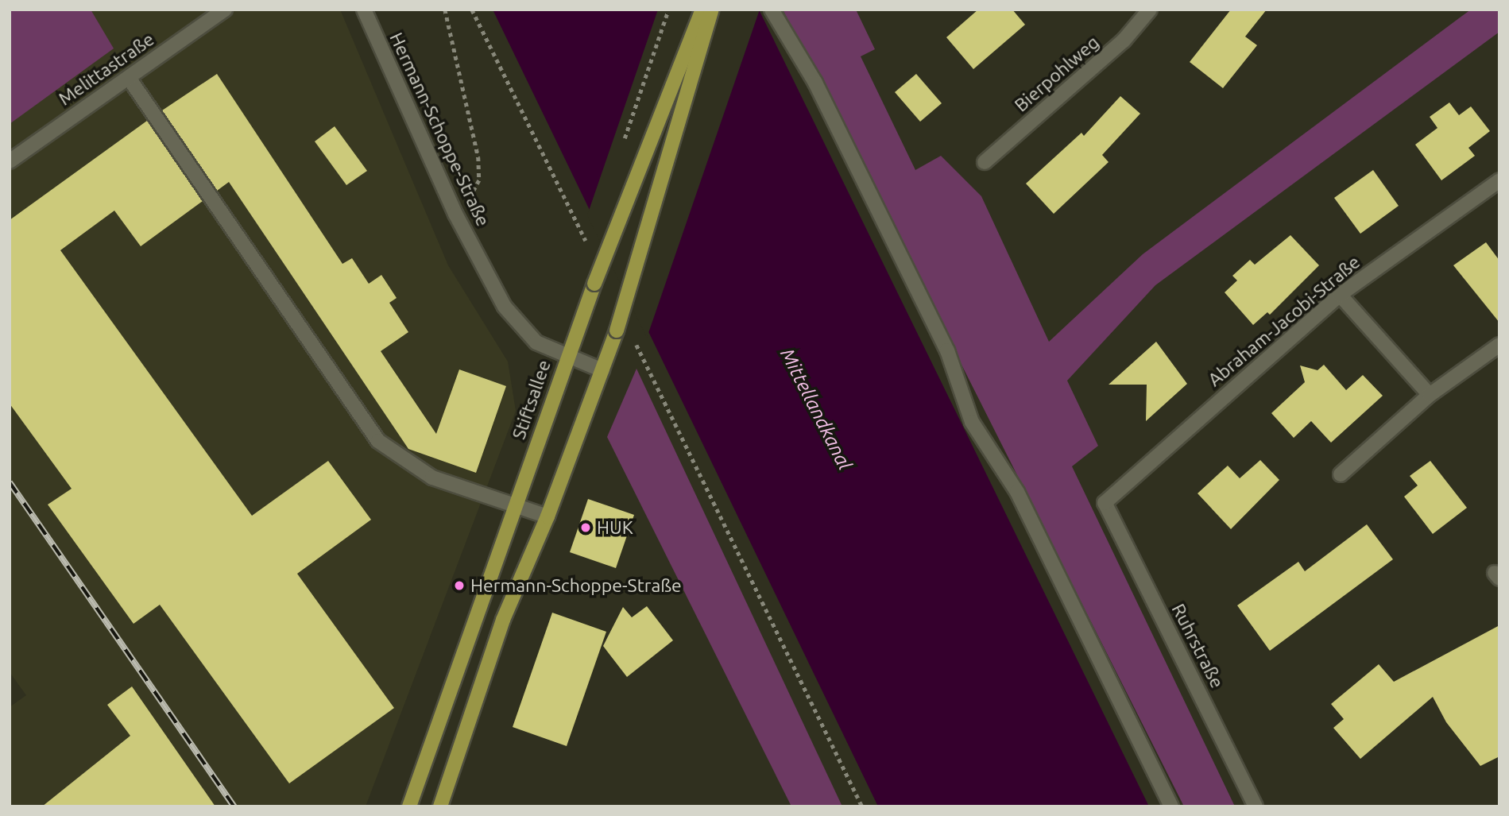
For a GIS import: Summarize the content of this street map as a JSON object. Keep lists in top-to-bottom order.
{
  "streets": {
    "main road": ["Stiftsallee"],
    "street": [
      "Melittastraße",
      "Bierpohlweg",
      "Hermann-Schoppe-Straße",
      "Abraham-Jacobi-Straße",
      "Ruhrstraße"
    ]
  },
  "crossings": [
    ["Hermann-Schoppe-Straße", "Stiftsallee"],
    ["Abraham-Jacobi-Straße", "Ruhrstraße"]
  ],
  "water": ["Mittellandkanal"],
  "places": ["HUK", "Hermann-Schoppe-Straße"]
}
